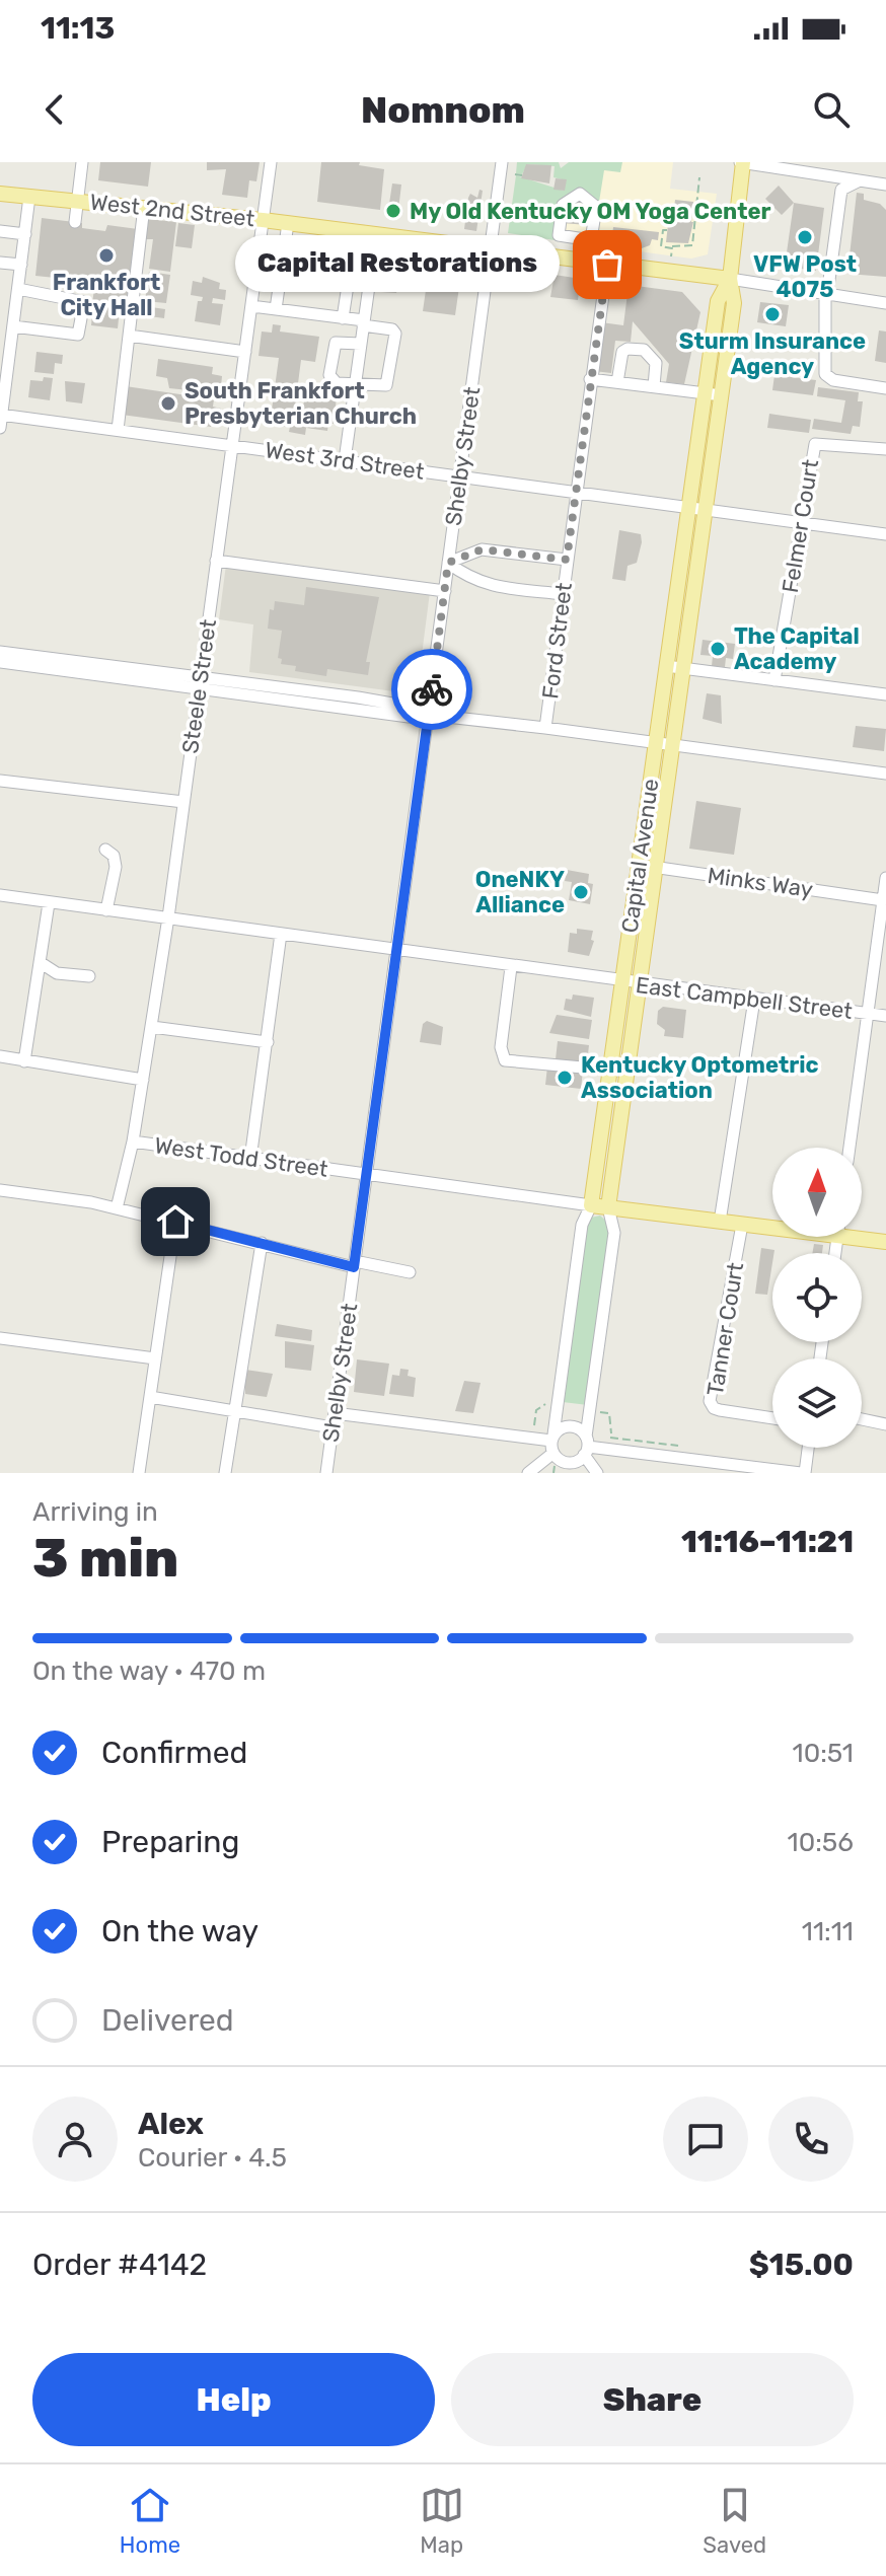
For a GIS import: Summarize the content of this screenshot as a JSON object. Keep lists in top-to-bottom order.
{
  "streets": {
    "main road": ["West 2nd Street", "Capital Avenue"],
    "street": [
      "Shelby Street",
      "West 3rd Street",
      "Felmer Court",
      "Ford Street",
      "Steele Street",
      "Minks Way",
      "East Campbell Street",
      "West Todd Street",
      "Tanner Court"
    ]
  },
  "crossings": [
    ["West 2nd Street", "Shelby Street"],
    ["West 2nd Street", "Ford Street"],
    ["West 2nd Street", "Steele Street"],
    ["West 2nd Street", "Capital Avenue"],
    ["Shelby Street", "West 3rd Street"],
    ["Shelby Street", "East Campbell Street"],
    ["Shelby Street", "West Todd Street"],
    ["West 3rd Street", "Felmer Court"],
    ["West 3rd Street", "Ford Street"],
    ["West 3rd Street", "Steele Street"],
    ["West 3rd Street", "Capital Avenue"],
    ["Steele Street", "East Campbell Street"],
    ["Steele Street", "West Todd Street"],
    ["Capital Avenue", "Minks Way"],
    ["Capital Avenue", "East Campbell Street"],
    ["Capital Avenue", "West Todd Street"]
  ],
  "places": [
    "My Old Kentucky OM Yoga Center",
    "VFW Post 4075",
    "Frankfort City Hall",
    "Capital Restorations",
    "Sturm Insurance Agency",
    "South Frankfort Presbyterian Church",
    "The Capital Academy",
    "OneNKY Alliance",
    "Kentucky Optometric Association"
  ],
  "north": "top",
  "page": {
    "status": "11:13",
    "header": "Nomnom",
    "bubble": "Capital Restorations",
    "heading": ["3 min", "Arriving in", "11:16–11:21"],
    "panel": [
      "Alex",
      "Courier · 4.5",
      "Order #4142",
      "$15.00"
    ],
    "bar": "On the way · 470 m",
    "list": [
      ["Confirmed", "10:51"],
      ["Preparing", "10:56"],
      ["On the way", "11:11"],
      "Delivered"
    ],
    "buttons": ["Help", "Share"],
    "tabs": ["Home", "Map", "Saved"]
  }
}
